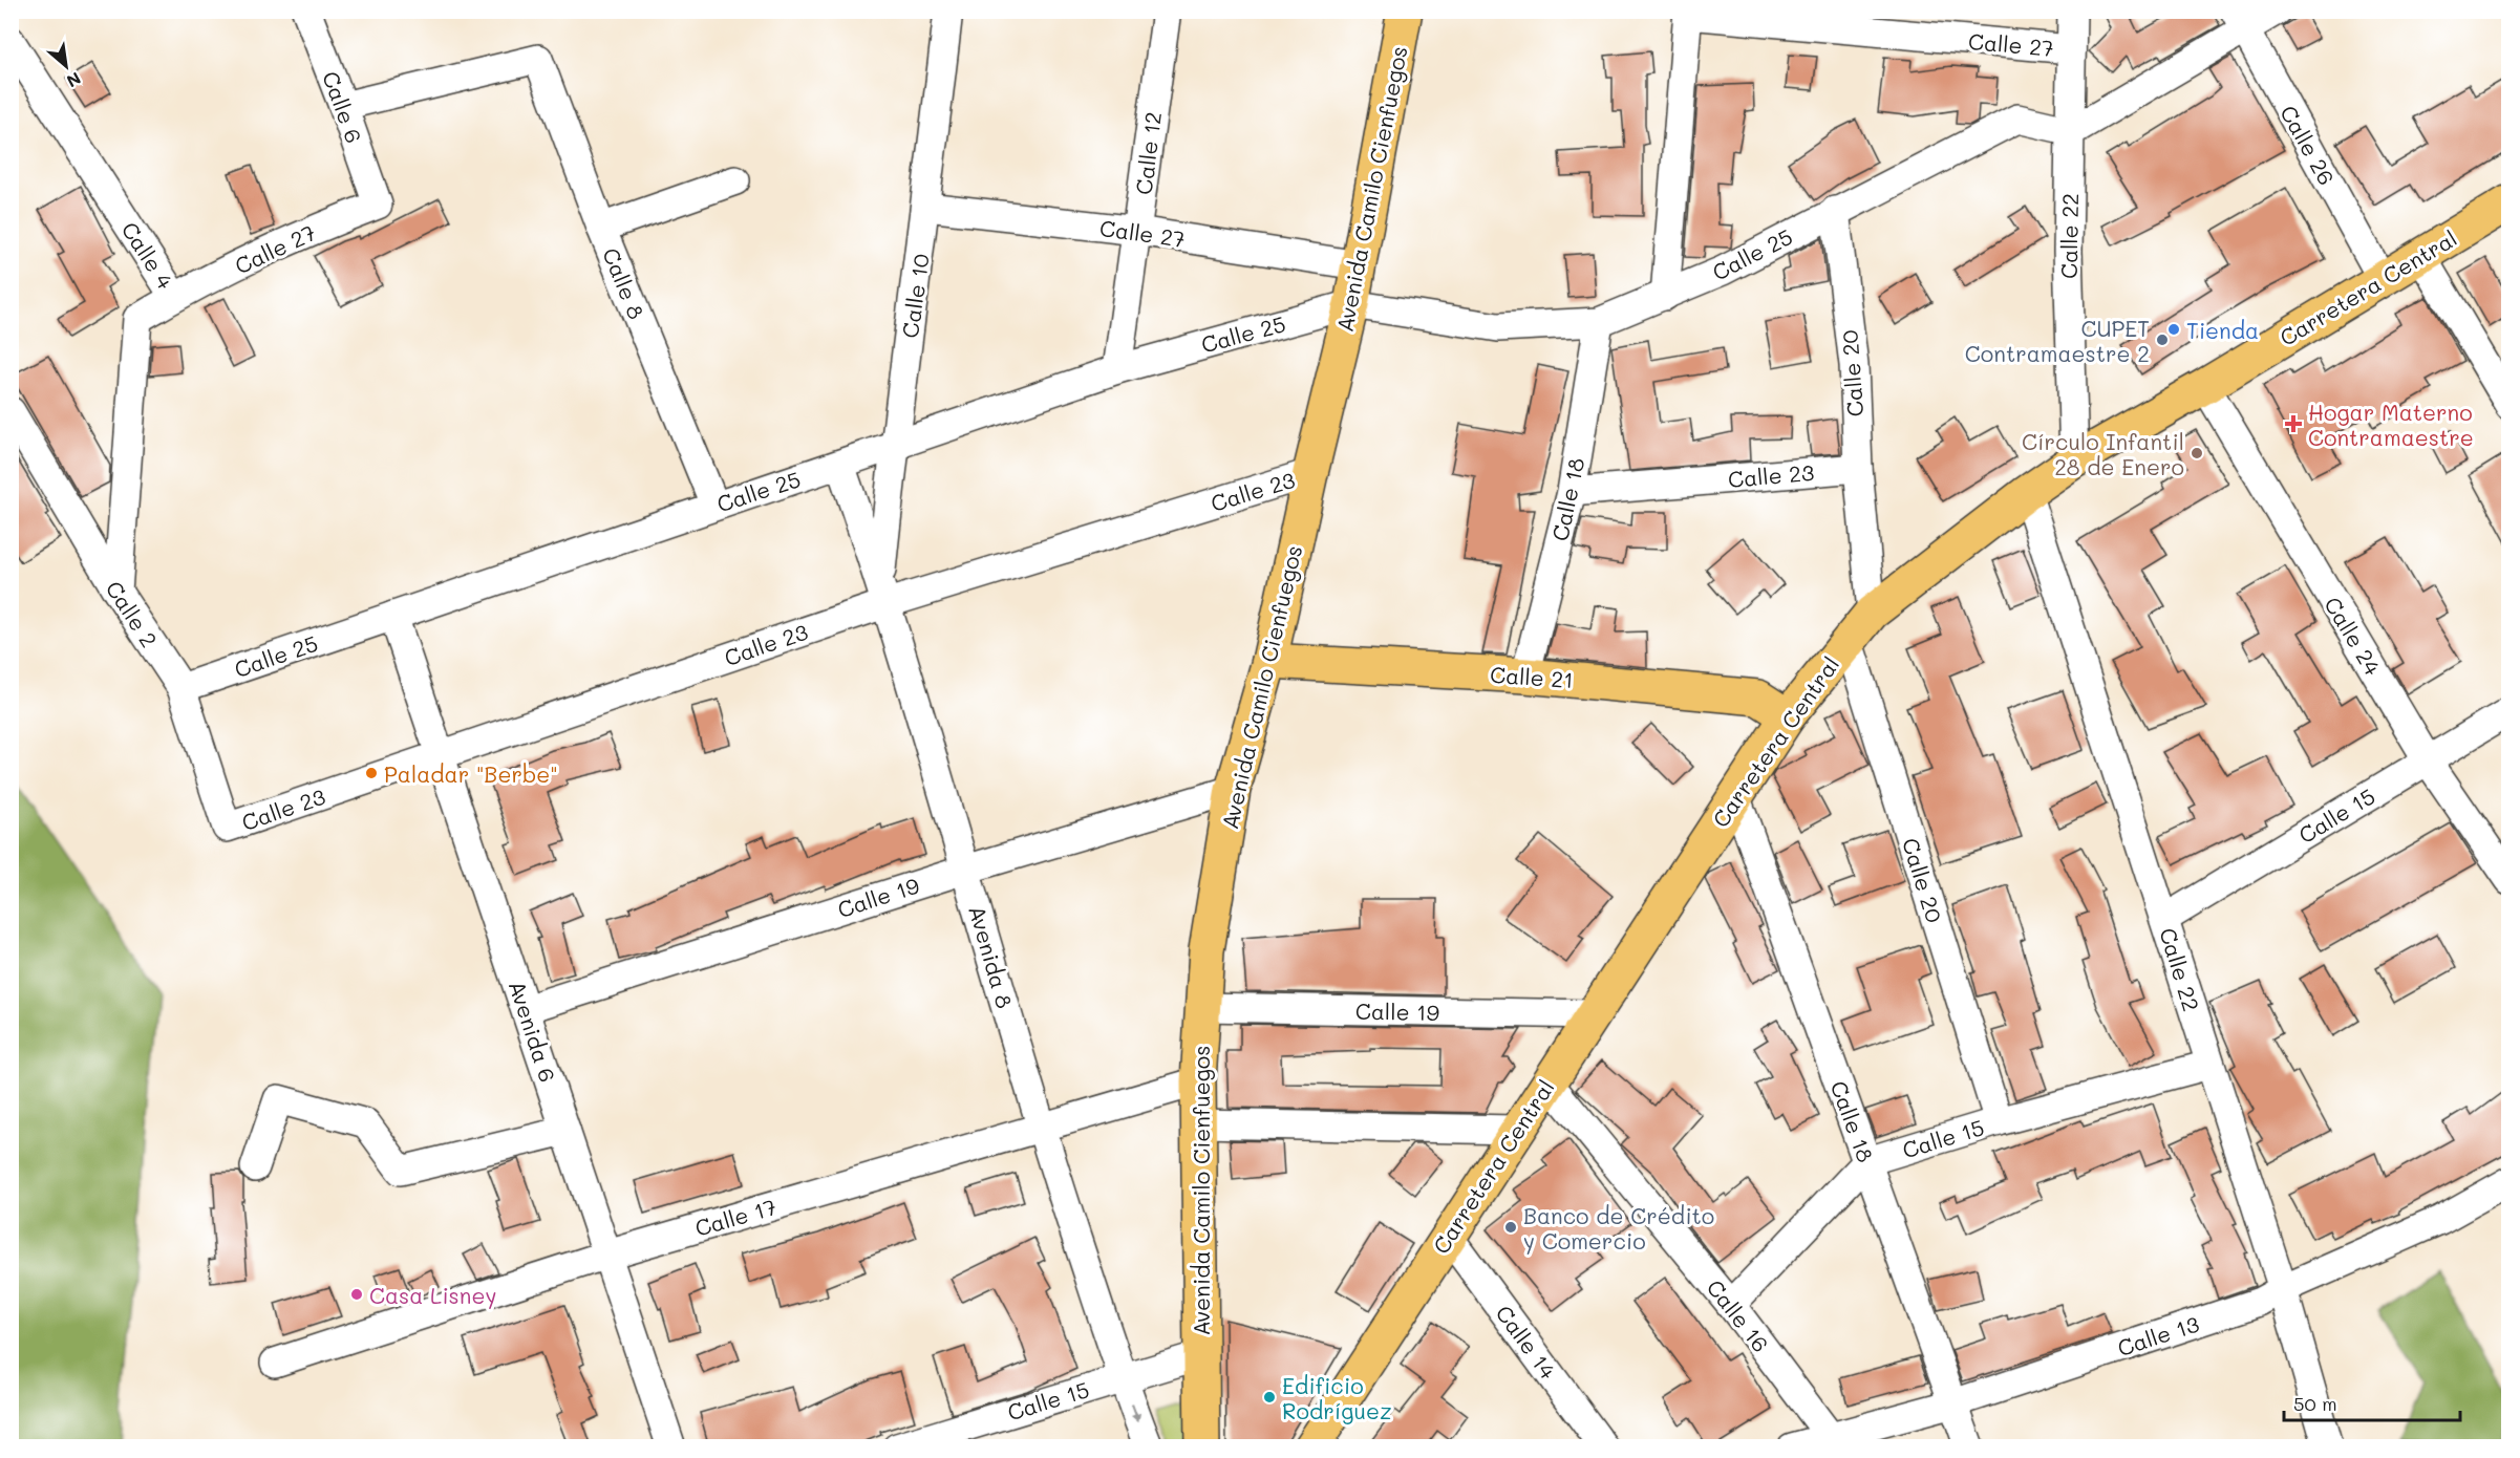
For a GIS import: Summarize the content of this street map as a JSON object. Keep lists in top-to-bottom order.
{
  "streets": {
    "main road": ["Avenida Camilo Cienfuegos", "Carretera Central", "Calle 21"],
    "street": [
      "Calle 27",
      "Calle 6",
      "Calle 26",
      "Calle 12",
      "Calle 22",
      "Calle 25",
      "Calle 4",
      "Calle 8",
      "Calle 10",
      "Calle 20",
      "Calle 23",
      "Calle 18",
      "Calle 2",
      "Calle 24",
      "Calle 15",
      "Calle 19",
      "Avenida 8",
      "Avenida 6",
      "Calle 17",
      "Calle 16",
      "Calle 13",
      "Calle 14"
    ]
  },
  "crossings": [
    ["Calle 27", "Calle 6"],
    ["Calle 27", "Calle 12"],
    ["Calle 27", "Avenida Camilo Cienfuegos"],
    ["Calle 27", "Calle 22"],
    ["Calle 27", "Calle 4"],
    ["Calle 27", "Calle 10"],
    ["Calle 6", "Calle 8"],
    ["Calle 26", "Carretera Central"],
    ["Calle 12", "Calle 25"],
    ["Avenida Camilo Cienfuegos", "Calle 25"],
    ["Avenida Camilo Cienfuegos", "Calle 23"],
    ["Avenida Camilo Cienfuegos", "Calle 21"],
    ["Avenida Camilo Cienfuegos", "Calle 15"],
    ["Avenida Camilo Cienfuegos", "Calle 19"],
    ["Avenida Camilo Cienfuegos", "Calle 17"],
    ["Calle 22", "Calle 25"],
    ["Calle 22", "Carretera Central"],
    ["Calle 22", "Calle 15"],
    ["Calle 22", "Calle 13"],
    ["Calle 25", "Calle 8"],
    ["Calle 25", "Calle 10"],
    ["Calle 25", "Calle 20"],
    ["Calle 25", "Calle 18"],
    ["Calle 25", "Calle 2"],
    ["Calle 25", "Avenida 8"],
    ["Calle 25", "Avenida 6"],
    ["Calle 4", "Calle 2"],
    ["Carretera Central", "Calle 20"],
    ["Carretera Central", "Calle 18"],
    ["Carretera Central", "Calle 24"],
    ["Carretera Central", "Calle 21"],
    ["Carretera Central", "Calle 19"],
    ["Carretera Central", "Calle 16"],
    ["Carretera Central", "Calle 14"],
    ["Calle 10", "Calle 23"],
    ["Calle 10", "Avenida 8"],
    ["Calle 20", "Calle 23"],
    ["Calle 20", "Calle 15"],
    ["Calle 23", "Calle 18"],
    ["Calle 23", "Calle 2"],
    ["Calle 23", "Avenida 8"],
    ["Calle 23", "Avenida 6"],
    ["Calle 18", "Calle 21"],
    ["Calle 18", "Calle 15"],
    ["Calle 18", "Calle 13"],
    ["Calle 24", "Calle 15"],
    ["Calle 15", "Avenida 8"],
    ["Calle 15", "Calle 16"],
    ["Calle 19", "Avenida 8"],
    ["Calle 19", "Avenida 6"],
    ["Avenida 8", "Calle 17"],
    ["Avenida 6", "Calle 17"],
    ["Calle 16", "Calle 13"]
  ],
  "places": {
    "other": [
      "Tienda",
      "CUPET Contramaestre 2",
      "Círculo Infantil 28 de Enero",
      "Paladar \"Berbe\"",
      "Banco de Crédito y Comercio",
      "Casa Lisney",
      "Edificio Rodríguez"
    ],
    "health": ["Hogar Materno Contramaestre"]
  },
  "scale_bar": "50 m",
  "north": "bottom right"
}
